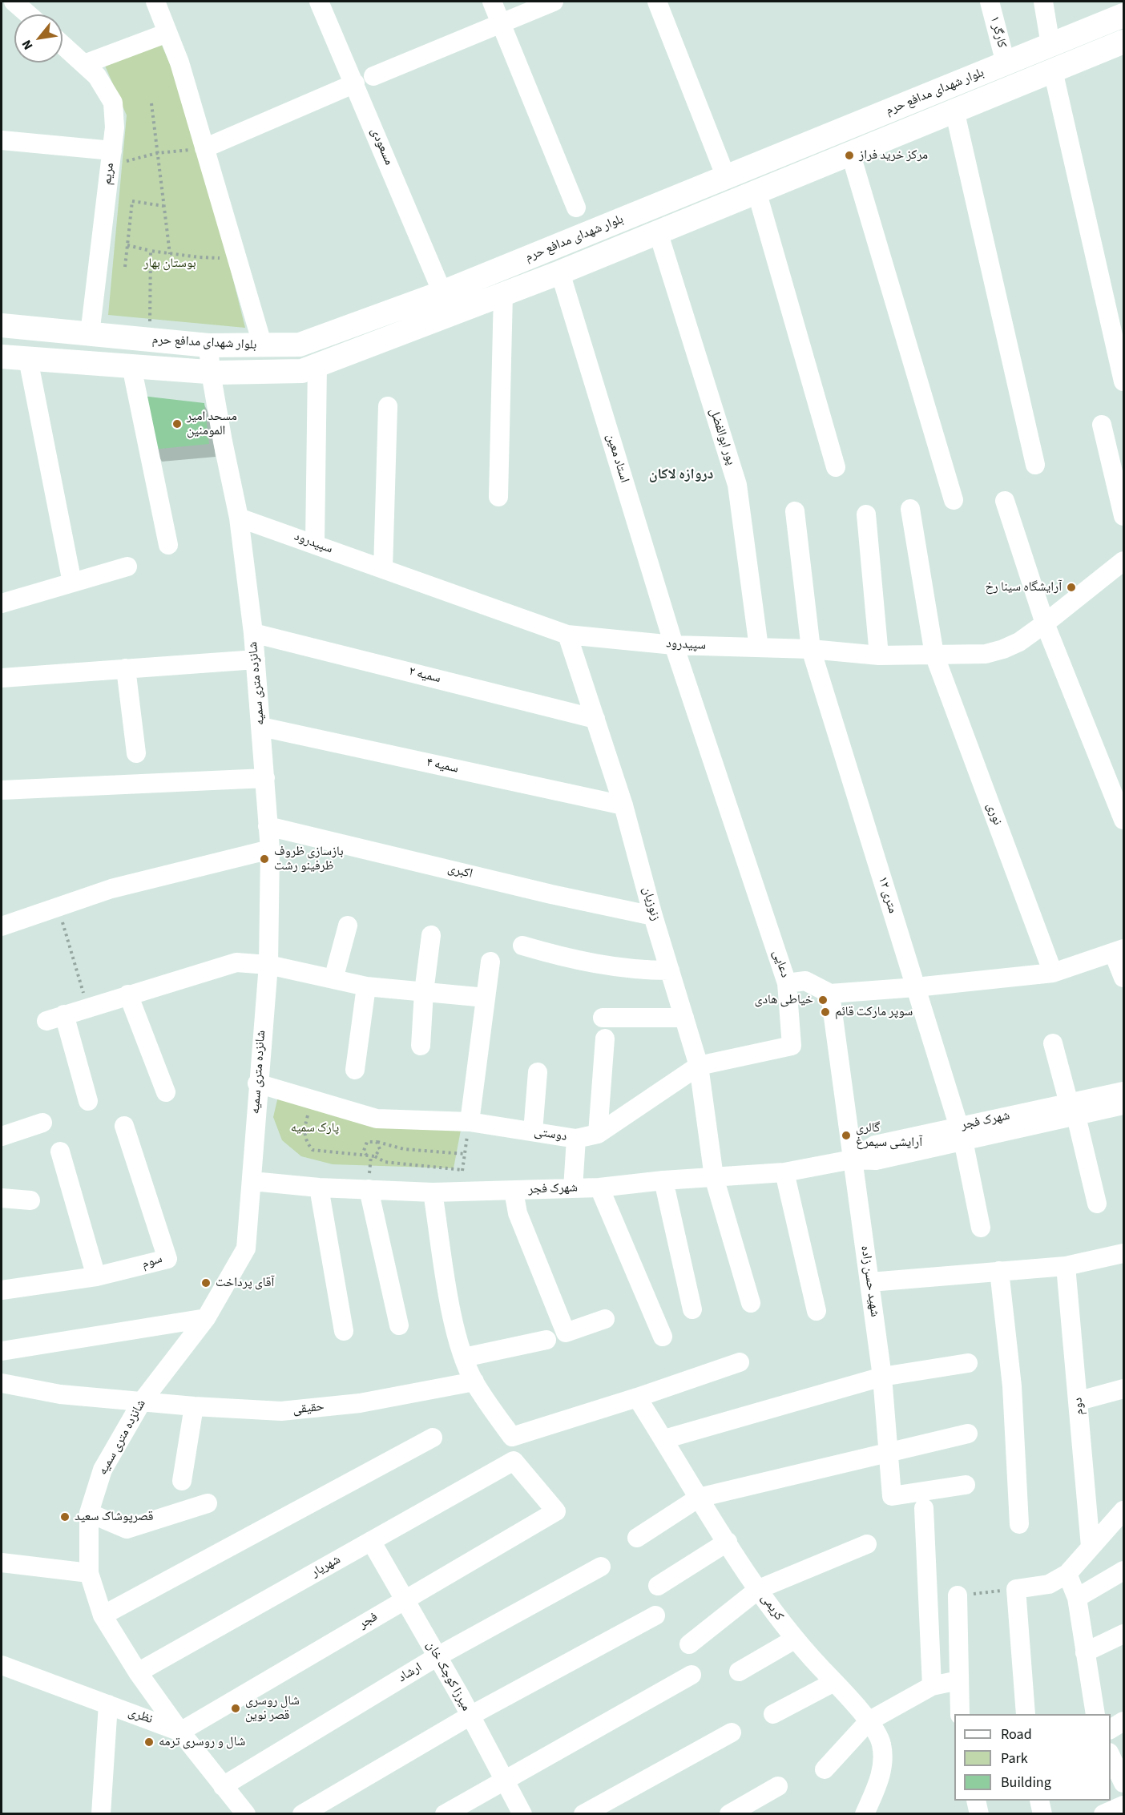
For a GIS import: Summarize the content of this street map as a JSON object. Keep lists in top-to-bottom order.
{
  "streets": {
    "main road": ["بلوار شهدای مدافع حرم"],
    "street": [
      "کارگر ۱",
      "مسعودی",
      "مریم",
      "پور ابوالفضل",
      "استاد معین",
      "سپیدرود",
      "سمیه ۲",
      "شانزده متری سمیه",
      "سمیه ۴",
      "نوری",
      "اکبری",
      "۱۲ متری",
      "زنوزیان",
      "دعایی",
      "شهرک فجر",
      "دوستی",
      "سوم",
      "شهید حسن زاده",
      "دوم",
      "حقیقی",
      "شهریار",
      "کریمی",
      "فجر",
      "ارشاد",
      "میرزا کوچک خان",
      "نظری"
    ]
  },
  "crossings": [
    ["کارگر ۱", "بلوار شهدای مدافع حرم"],
    ["بلوار شهدای مدافع حرم", "مسعودی"],
    ["بلوار شهدای مدافع حرم", "مریم"],
    ["بلوار شهدای مدافع حرم", "پور ابوالفضل"],
    ["بلوار شهدای مدافع حرم", "استاد معین"],
    ["بلوار شهدای مدافع حرم", "شانزده متری سمیه"],
    ["پور ابوالفضل", "سپیدرود"],
    ["استاد معین", "سپیدرود"],
    ["استاد معین", "دعایی"],
    ["سپیدرود", "شانزده متری سمیه"],
    ["سپیدرود", "نوری"],
    ["سپیدرود", "۱۲ متری"],
    ["سپیدرود", "زنوزیان"],
    ["سپیدرود", "دعایی"],
    ["سمیه ۲", "شانزده متری سمیه"],
    ["سمیه ۲", "زنوزیان"],
    ["شانزده متری سمیه", "سمیه ۴"],
    ["شانزده متری سمیه", "اکبری"],
    ["شانزده متری سمیه", "شهرک فجر"],
    ["شانزده متری سمیه", "دوستی"],
    ["شانزده متری سمیه", "حقیقی"],
    ["شانزده متری سمیه", "شهریار"],
    ["شانزده متری سمیه", "فجر"],
    ["شانزده متری سمیه", "نظری"],
    ["سمیه ۴", "زنوزیان"],
    ["اکبری", "زنوزیان"],
    ["۱۲ متری", "شهرک فجر"],
    ["زنوزیان", "شهرک فجر"],
    ["زنوزیان", "دوستی"],
    ["دعایی", "دوستی"],
    ["دعایی", "شهید حسن زاده"],
    ["شهرک فجر", "شهید حسن زاده"],
    ["شهریار", "فجر"],
    ["شهریار", "میرزا کوچک خان"],
    ["فجر", "میرزا کوچک خان"],
    ["فجر", "نظری"],
    ["ارشاد", "میرزا کوچک خان"]
  ],
  "districts": ["دروازه لاکان"],
  "parks": ["بوستان بهار", "پارک سمیه"],
  "places": [
    "مرکز خرید فراز",
    "مسحد امیر المومنین",
    "آرایشگاه سینا رخ",
    "بازسازی ظروف ظرفینو رشت",
    "خیاطی هادی",
    "سوپر مارکت قائم",
    "گالری آرایشی سیمرغ",
    "آقای پرداخت",
    "قصرپوشاک سعید",
    "شال روسری قصر نوین",
    "شال و روسری ترمه"
  ],
  "legend": ["Road", "Park", "Building"],
  "north": "bottom left"
}
